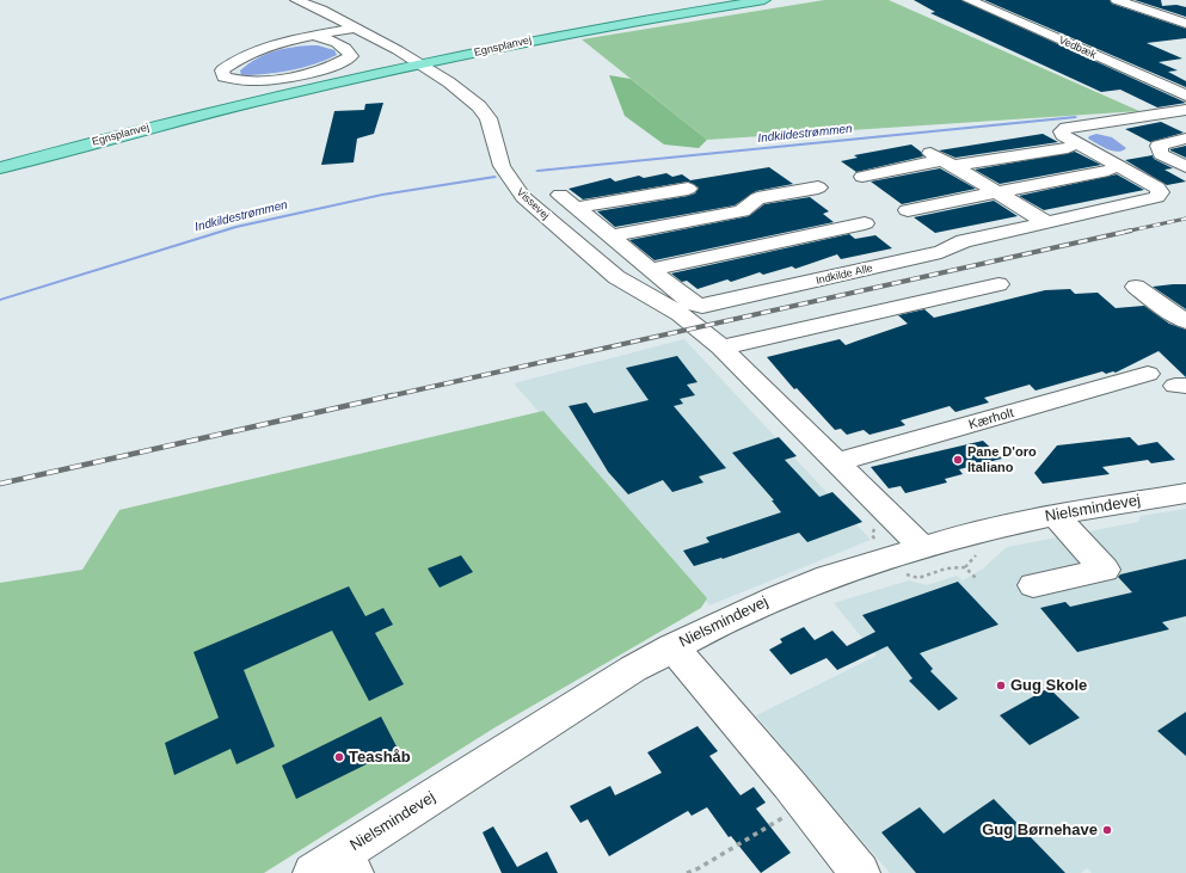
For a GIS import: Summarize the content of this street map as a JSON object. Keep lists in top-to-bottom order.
{
  "streets": {
    "main road": ["Egnsplanvej"],
    "street": [
      "Vedbæk",
      "Vissevej",
      "Indkilde Alle",
      "Kærholt",
      "Nielsmindevej"
    ]
  },
  "crossings": [
    ["Egnsplanvej", "Vissevej"]
  ],
  "water": ["Indkildestrømmen"],
  "places": [
    "Pane D'oro Italiano",
    "Gug Skole",
    "Teashåb",
    "Gug Børnehave"
  ]
}
